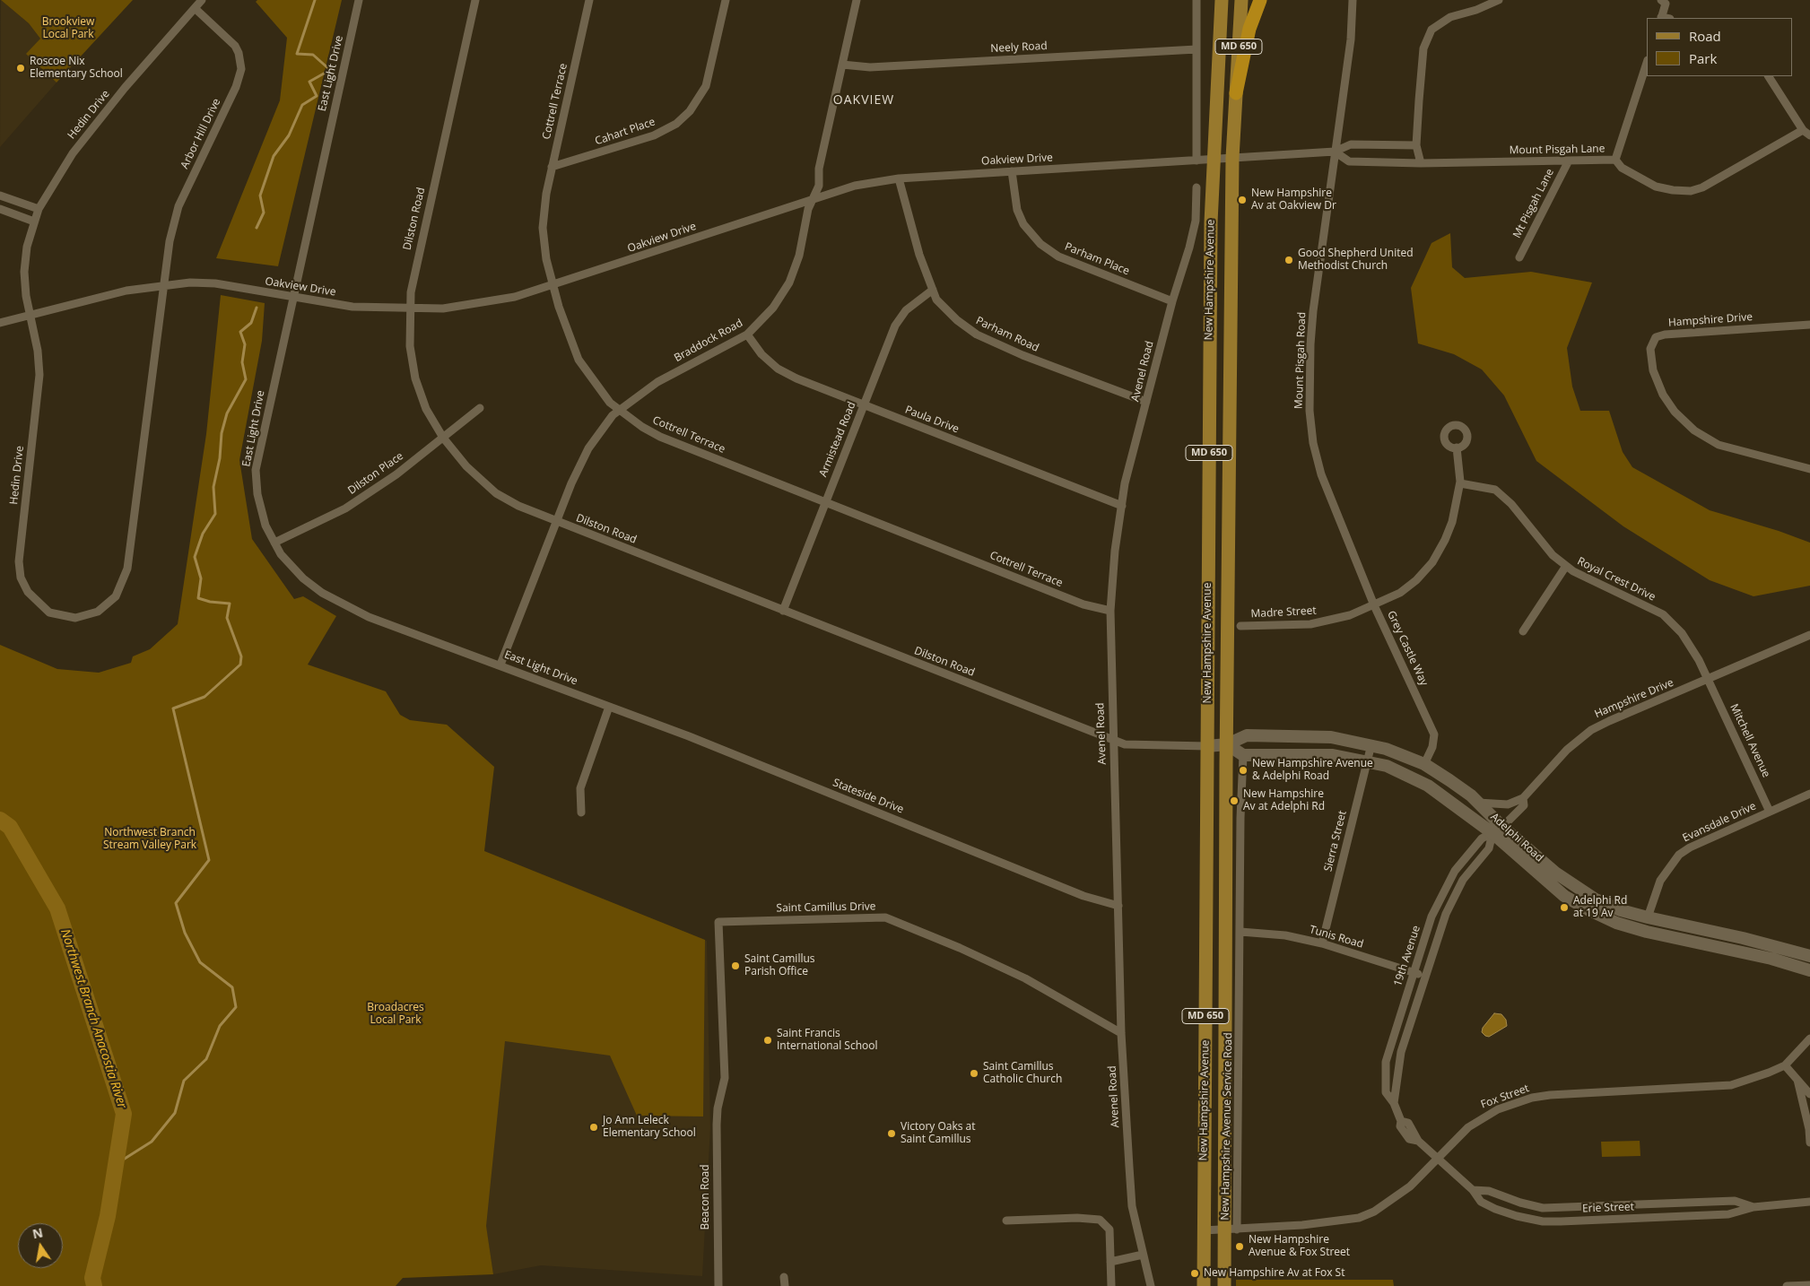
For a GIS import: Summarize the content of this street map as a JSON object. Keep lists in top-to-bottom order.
{
  "streets": {
    "main road": ["MD 650", "New Hampshire Avenue", "Adelphi Road"],
    "street": [
      "Neely Road",
      "East Light Drive",
      "Cottrell Terrace",
      "Hedin Drive",
      "Cahart Place",
      "Arbor Hill Drive",
      "Mount Pisgah Lane",
      "Oakview Drive",
      "Mt Pisgah Lane",
      "Dilston Road",
      "Parham Place",
      "Hampshire Drive",
      "Parham Road",
      "Braddock Road",
      "Mount Pisgah Road",
      "Avenel Road",
      "Paula Drive",
      "Armistead Road",
      "Dilston Place",
      "Royal Crest Drive",
      "Madre Street",
      "Grey Castle Way",
      "Mitchell Avenue",
      "Stateside Drive",
      "Evansdale Drive",
      "Sierra Street",
      "Saint Camillus Drive",
      "Tunis Road",
      "19th Avenue",
      "Fox Street",
      "New Hampshire Avenue Service Road",
      "Beacon Road",
      "Erie Street"
    ]
  },
  "crossings": [
    ["Neely Road", "Braddock Road"],
    ["East Light Drive", "Oakview Drive"],
    ["East Light Drive", "Braddock Road"],
    ["East Light Drive", "Dilston Place"],
    ["East Light Drive", "Stateside Drive"],
    ["Cottrell Terrace", "Cahart Place"],
    ["Cottrell Terrace", "Oakview Drive"],
    ["Cottrell Terrace", "Braddock Road"],
    ["Cottrell Terrace", "Avenel Road"],
    ["Cottrell Terrace", "Armistead Road"],
    ["Hedin Drive", "Arbor Hill Drive"],
    ["Hedin Drive", "Oakview Drive"],
    ["Arbor Hill Drive", "Oakview Drive"],
    ["Mount Pisgah Lane", "Oakview Drive"],
    ["Mount Pisgah Lane", "Mt Pisgah Lane"],
    ["Mount Pisgah Lane", "Mount Pisgah Road"],
    ["Oakview Drive", "Dilston Road"],
    ["Oakview Drive", "Parham Place"],
    ["Oakview Drive", "New Hampshire Avenue"],
    ["Oakview Drive", "Parham Road"],
    ["Oakview Drive", "Braddock Road"],
    ["Oakview Drive", "Mount Pisgah Road"],
    ["Dilston Road", "New Hampshire Avenue"],
    ["Dilston Road", "Braddock Road"],
    ["Dilston Road", "Avenel Road"],
    ["Dilston Road", "Armistead Road"],
    ["Dilston Road", "Dilston Place"],
    ["Dilston Road", "Adelphi Road"],
    ["Parham Place", "Avenel Road"],
    ["New Hampshire Avenue", "Adelphi Road"],
    ["New Hampshire Avenue", "Fox Street"],
    ["New Hampshire Avenue", "New Hampshire Avenue Service Road"],
    ["Hampshire Drive", "Royal Crest Drive"],
    ["Hampshire Drive", "Mitchell Avenue"],
    ["Hampshire Drive", "Adelphi Road"],
    ["Hampshire Drive", "19th Avenue"],
    ["Parham Road", "Avenel Road"],
    ["Parham Road", "Armistead Road"],
    ["Braddock Road", "Paula Drive"],
    ["Mount Pisgah Road", "Madre Street"],
    ["Mount Pisgah Road", "Grey Castle Way"],
    ["Avenel Road", "Paula Drive"],
    ["Avenel Road", "Stateside Drive"],
    ["Avenel Road", "Saint Camillus Drive"],
    ["Paula Drive", "Armistead Road"],
    ["Royal Crest Drive", "Madre Street"],
    ["Royal Crest Drive", "Mitchell Avenue"],
    ["Madre Street", "Grey Castle Way"],
    ["Grey Castle Way", "Adelphi Road"],
    ["Mitchell Avenue", "Evansdale Drive"],
    ["Evansdale Drive", "Adelphi Road"],
    ["Adelphi Road", "Sierra Street"],
    ["Adelphi Road", "19th Avenue"],
    ["Adelphi Road", "New Hampshire Avenue Service Road"],
    ["Sierra Street", "Tunis Road"],
    ["Saint Camillus Drive", "Beacon Road"],
    ["Tunis Road", "19th Avenue"],
    ["Tunis Road", "New Hampshire Avenue Service Road"],
    ["19th Avenue", "Fox Street"],
    ["19th Avenue", "Erie Street"],
    ["Fox Street", "New Hampshire Avenue Service Road"],
    ["Fox Street", "Erie Street"]
  ],
  "districts": ["OAKVIEW"],
  "water": ["Northwest Branch Anacostia River"],
  "parks": ["Brookview Local Park", "Northwest Branch Stream Valley Park", "Broadacres Local Park"],
  "places": [
    "Roscoe Nix Elementary School",
    "New Hampshire Av at Oakview Dr",
    "Good Shepherd United Methodist Church",
    "New Hampshire Avenue & Adelphi Road",
    "New Hampshire Av at Adelphi Rd",
    "Adelphi Rd at 19 Av",
    "Saint Camillus Parish Office",
    "Saint Francis International School",
    "Saint Camillus Catholic Church",
    "Jo Ann Leleck Elementary School",
    "Victory Oaks at Saint Camillus",
    "New Hampshire Avenue & Fox Street",
    "New Hampshire Av at Fox St"
  ],
  "legend": ["Road", "Park"],
  "north": "top"
}
